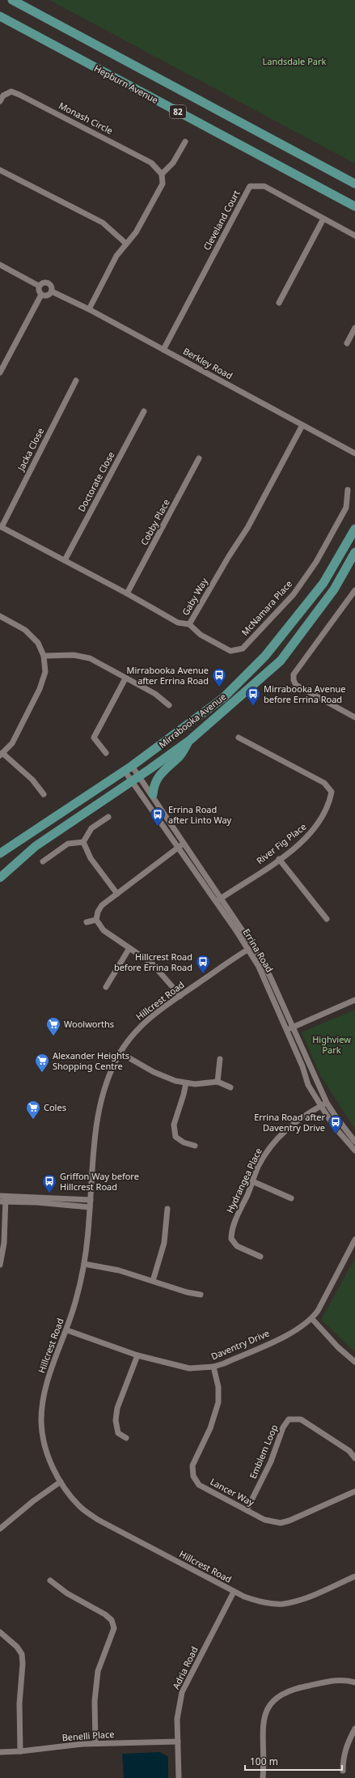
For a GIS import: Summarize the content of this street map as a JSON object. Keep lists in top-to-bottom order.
{
  "streets": {
    "main road": ["Hepburn Avenue", "82", "Mirrabooka Avenue"],
    "street": [
      "Monash Circle",
      "Cleveland Court",
      "Berkley Road",
      "Jacka Close",
      "Doctorate Close",
      "Cobby Place",
      "Gaby Way",
      "McNamara Place",
      "River Fig Place",
      "Errina Road",
      "Hillcrest Road",
      "Hydrangea Place",
      "Daventry Drive",
      "Emblem Loop",
      "Lancer Way",
      "Adria Road",
      "Benelli Place"
    ]
  },
  "crossings": [
    ["Cleveland Court", "Berkley Road"],
    ["Berkley Road", "Gaby Way"],
    ["Jacka Close", "Gaby Way"],
    ["Doctorate Close", "Gaby Way"],
    ["Cobby Place", "Gaby Way"],
    ["Gaby Way", "McNamara Place"],
    ["Mirrabooka Avenue", "Errina Road"],
    ["River Fig Place", "Errina Road"],
    ["Errina Road", "Hillcrest Road"],
    ["Errina Road", "Hydrangea Place"],
    ["Hillcrest Road", "Daventry Drive"],
    ["Hillcrest Road", "Adria Road"],
    ["Daventry Drive", "Lancer Way"],
    ["Emblem Loop", "Lancer Way"],
    ["Adria Road", "Benelli Place"]
  ],
  "parks": ["Landsdale Park", "Highview Park"],
  "places": {
    "bus stop": [
      "Mirrabooka Avenue after Errina Road",
      "Mirrabooka Avenue before Errina Road",
      "Errina Road after Linto Way",
      "Hillcrest Road before Errina Road",
      "Errina Road after Daventry Drive",
      "Griffon Way before Hillcrest Road"
    ],
    "supermarket": ["Woolworths", "Alexander Heights Shopping Centre", "Coles"]
  },
  "scale_bar": "100 m"
}
